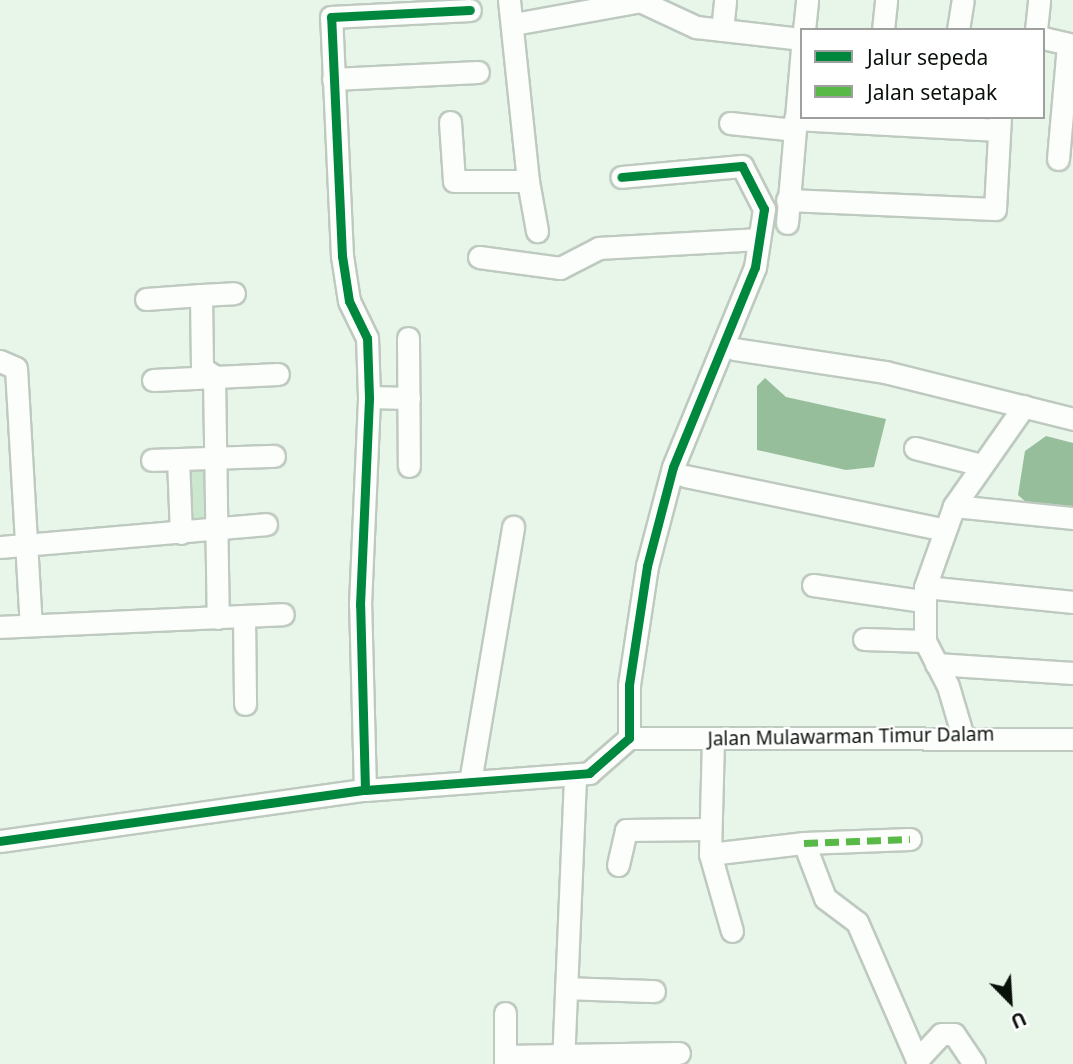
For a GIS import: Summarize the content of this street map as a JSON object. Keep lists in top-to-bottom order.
{
  "streets": {
    "street": ["Jalan Mulawarman Timur Dalam"]
  },
  "legend": ["Jalur sepeda", "Jalan setapak"],
  "north": "bottom right"
}
